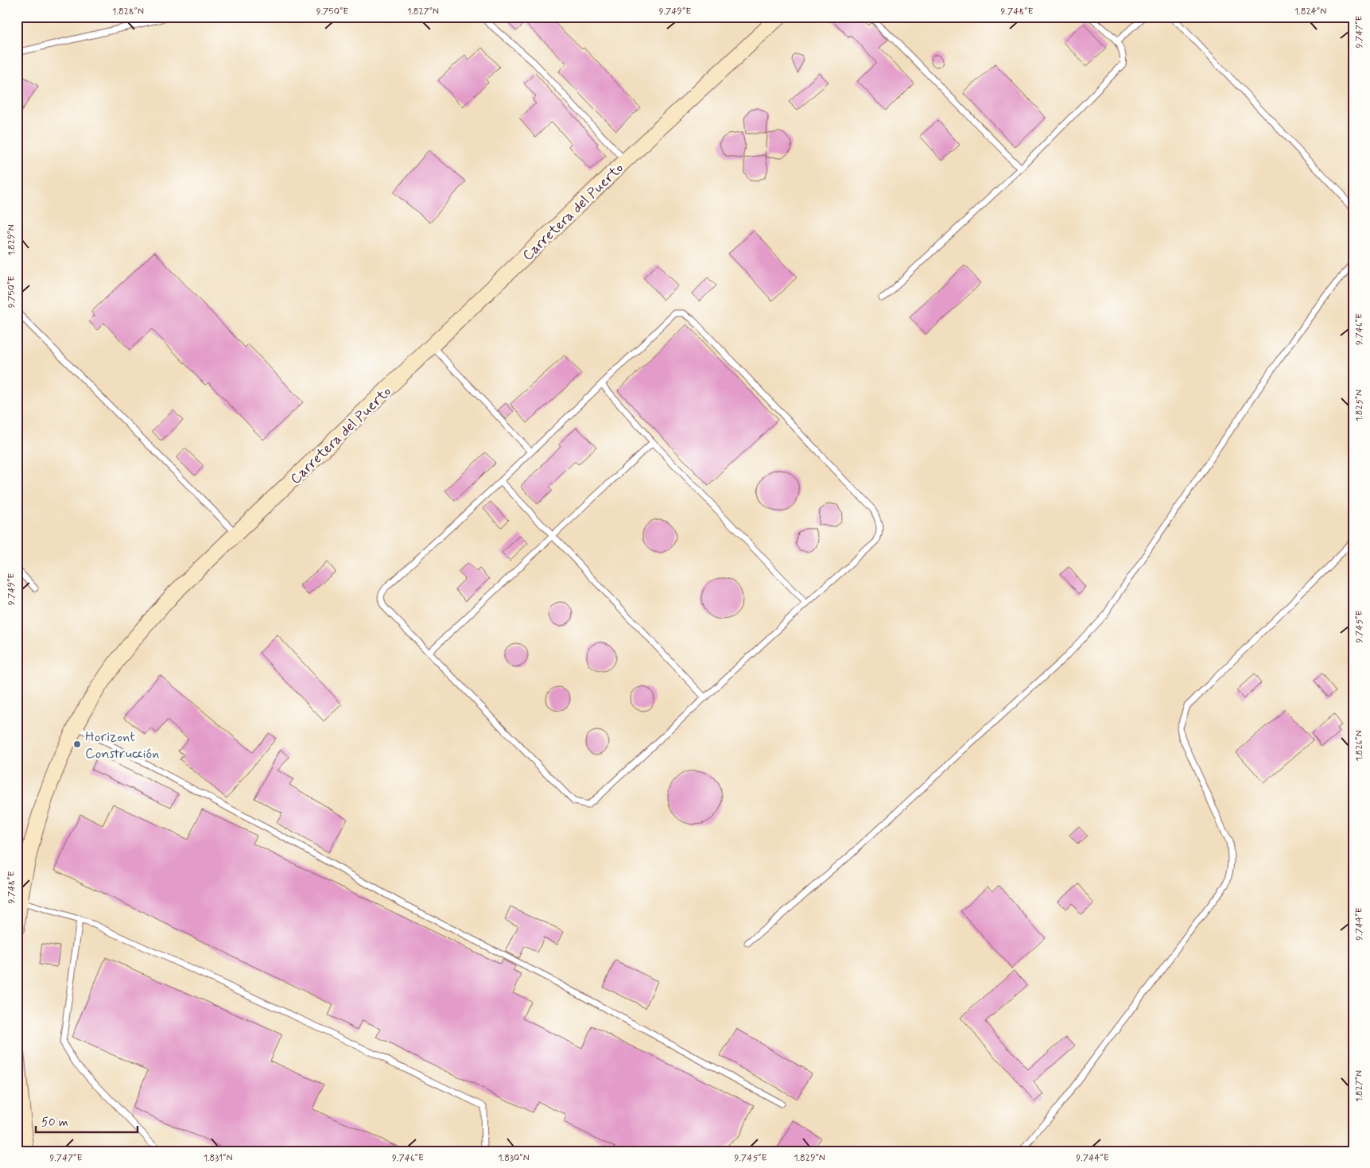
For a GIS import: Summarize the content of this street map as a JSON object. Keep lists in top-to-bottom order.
{
  "streets": {
    "main road": ["Carretera del Puerto"]
  },
  "places": ["Horizont Construcción"],
  "scale_bar": "50 m",
  "coordinates": [
    "1.828°N",
    "9.750°E",
    "1.827°N",
    "9.749°E",
    "9.748°E",
    "1.824°N",
    "9.747°E",
    "1.829°N",
    "9.746°E",
    "1.825°N",
    "9.745°E",
    "1.826°N",
    "9.744°E",
    "1.831°N",
    "1.830°N"
  ]
}
